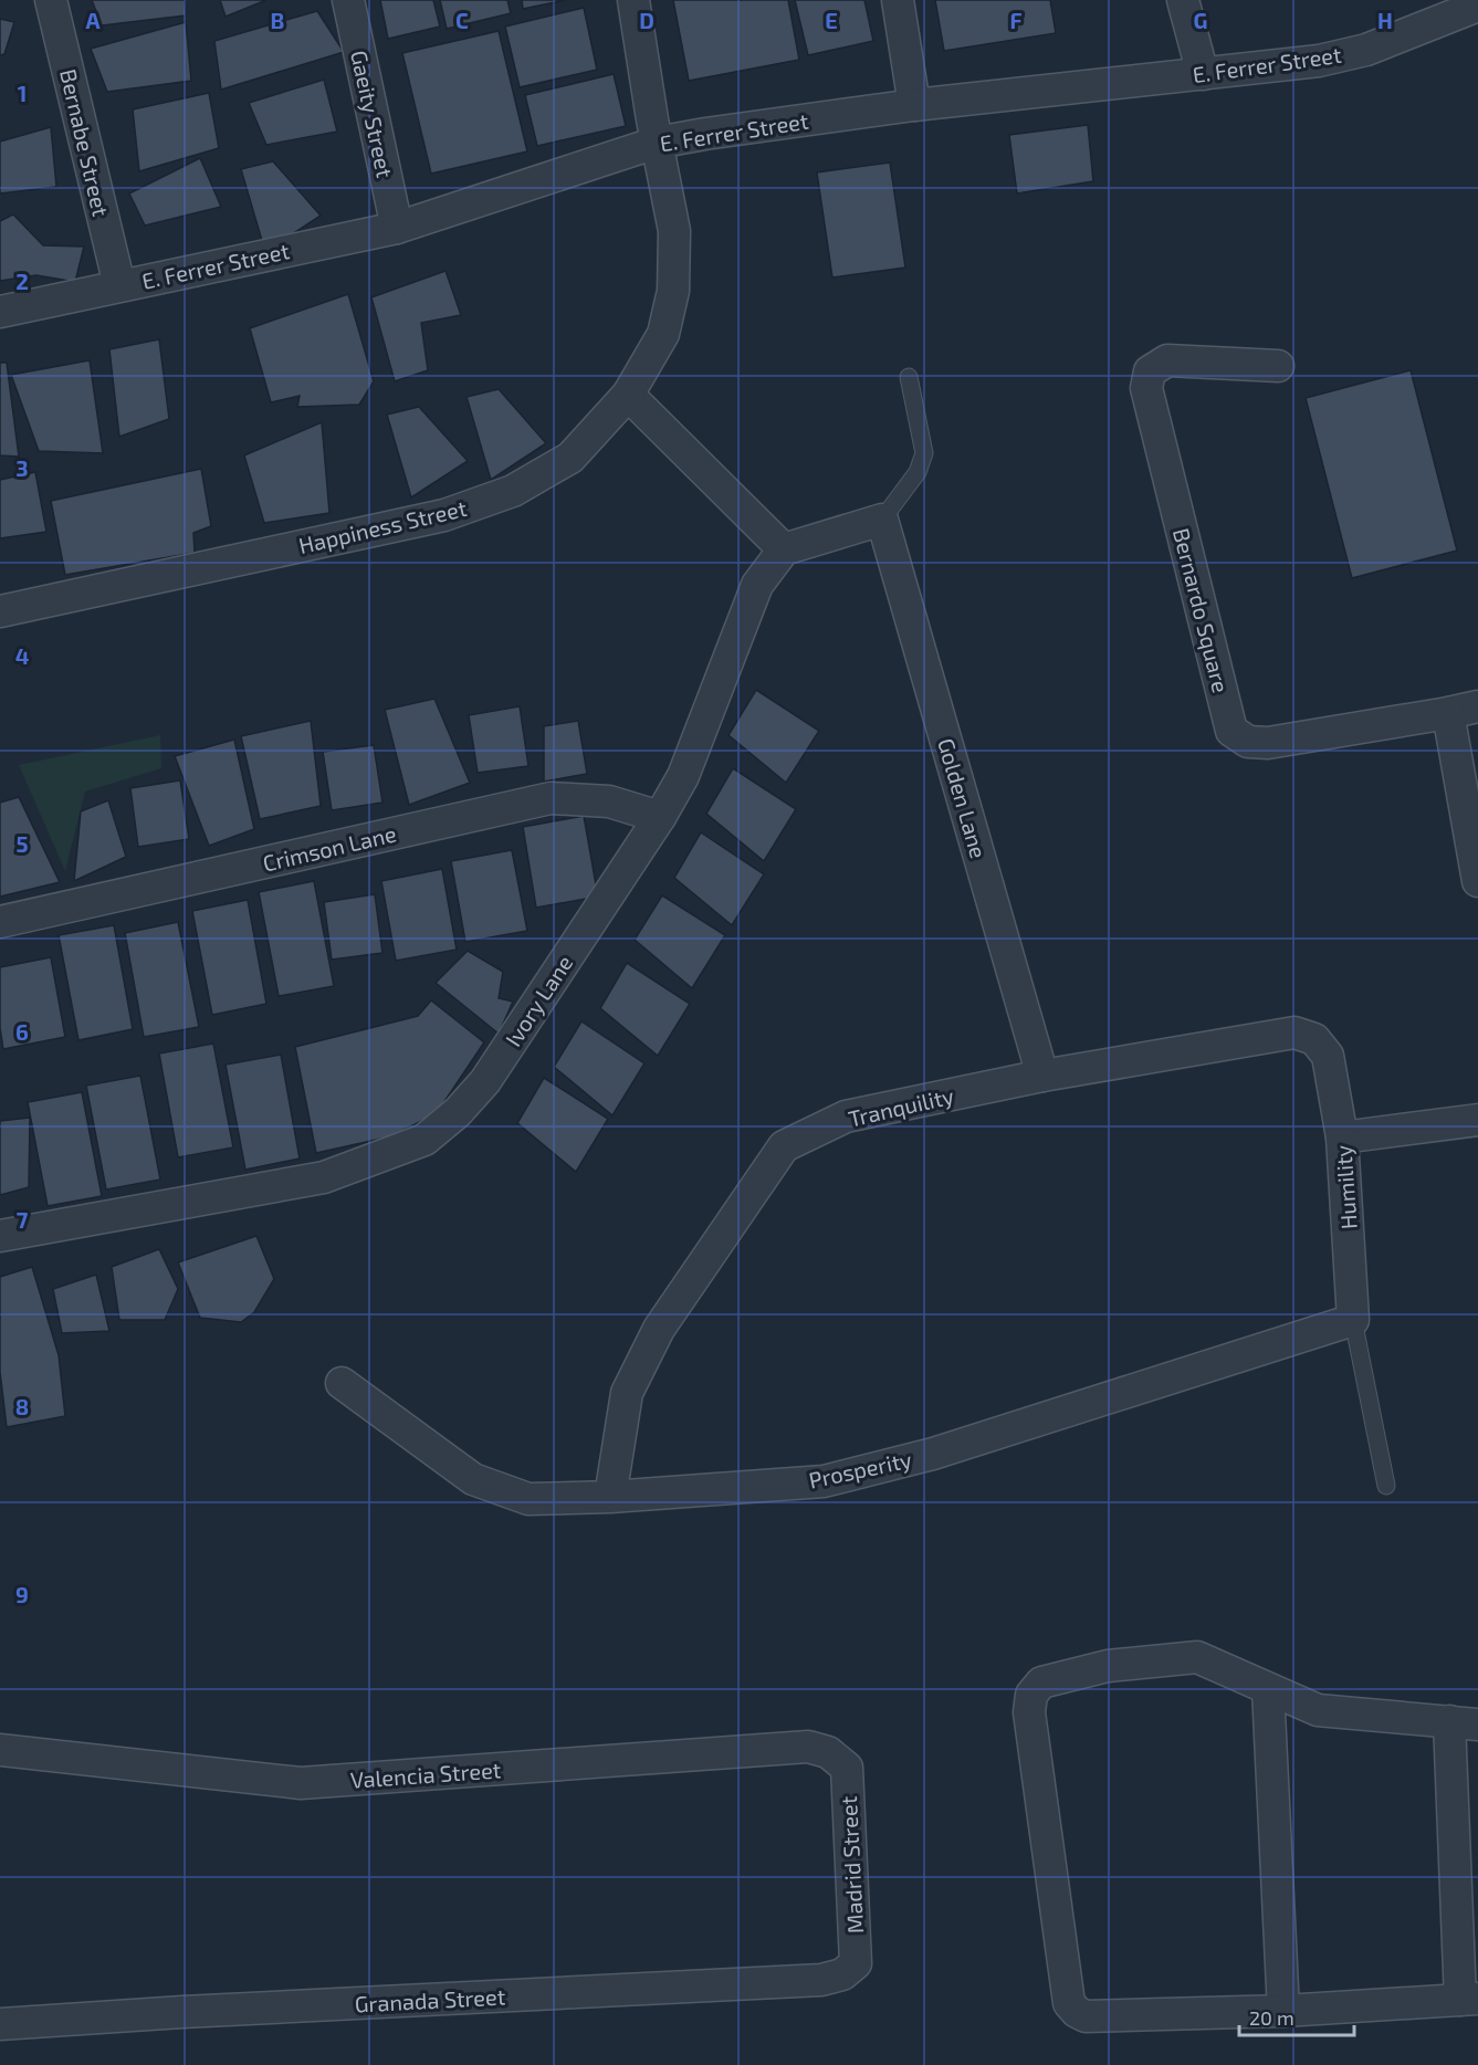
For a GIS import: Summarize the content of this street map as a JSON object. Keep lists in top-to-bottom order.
{
  "streets": {
    "street": [
      "E. Ferrer Street",
      "Gaeity Street",
      "Bernabe Street",
      "Happiness Street",
      "Bernardo Square",
      "Golden Lane",
      "Crimson Lane",
      "Ivory Lane",
      "Tranquility",
      "Humility",
      "Prosperity",
      "Valencia Street",
      "Madrid Street",
      "Granada Street"
    ]
  },
  "crossings": [
    ["E. Ferrer Street", "Gaeity Street"],
    ["E. Ferrer Street", "Bernabe Street"],
    ["E. Ferrer Street", "Happiness Street"],
    ["Golden Lane", "Tranquility"],
    ["Crimson Lane", "Ivory Lane"],
    ["Tranquility", "Humility"],
    ["Tranquility", "Prosperity"],
    ["Humility", "Prosperity"],
    ["Valencia Street", "Madrid Street"],
    ["Madrid Street", "Granada Street"]
  ],
  "scale_bar": "20 m",
  "grid": {
    "columns": [
      "A",
      "B",
      "C",
      "D",
      "E",
      "F",
      "G",
      "H"
    ],
    "rows": [
      "1",
      "2",
      "3",
      "4",
      "5",
      "6",
      "7",
      "8",
      "9"
    ]
  }
}
